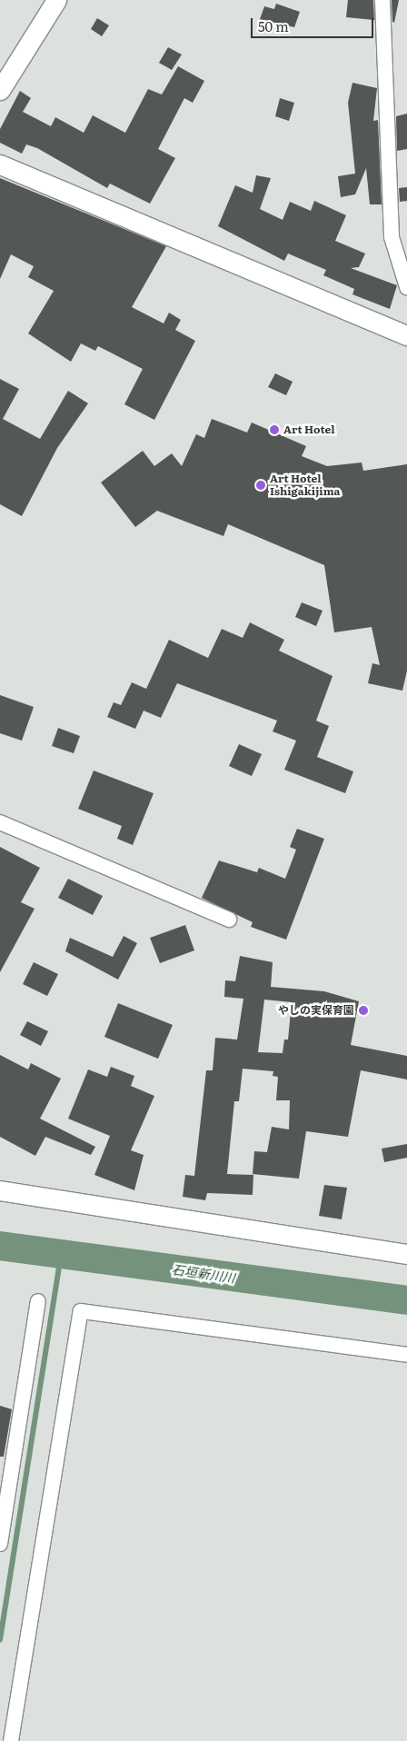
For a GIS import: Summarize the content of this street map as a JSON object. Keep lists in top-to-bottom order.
{
  "water": ["石垣新川川"],
  "places": ["Art Hotel", "Art Hotel Ishigakijima", "やしの実保育園"],
  "scale_bar": "50 m"
}
